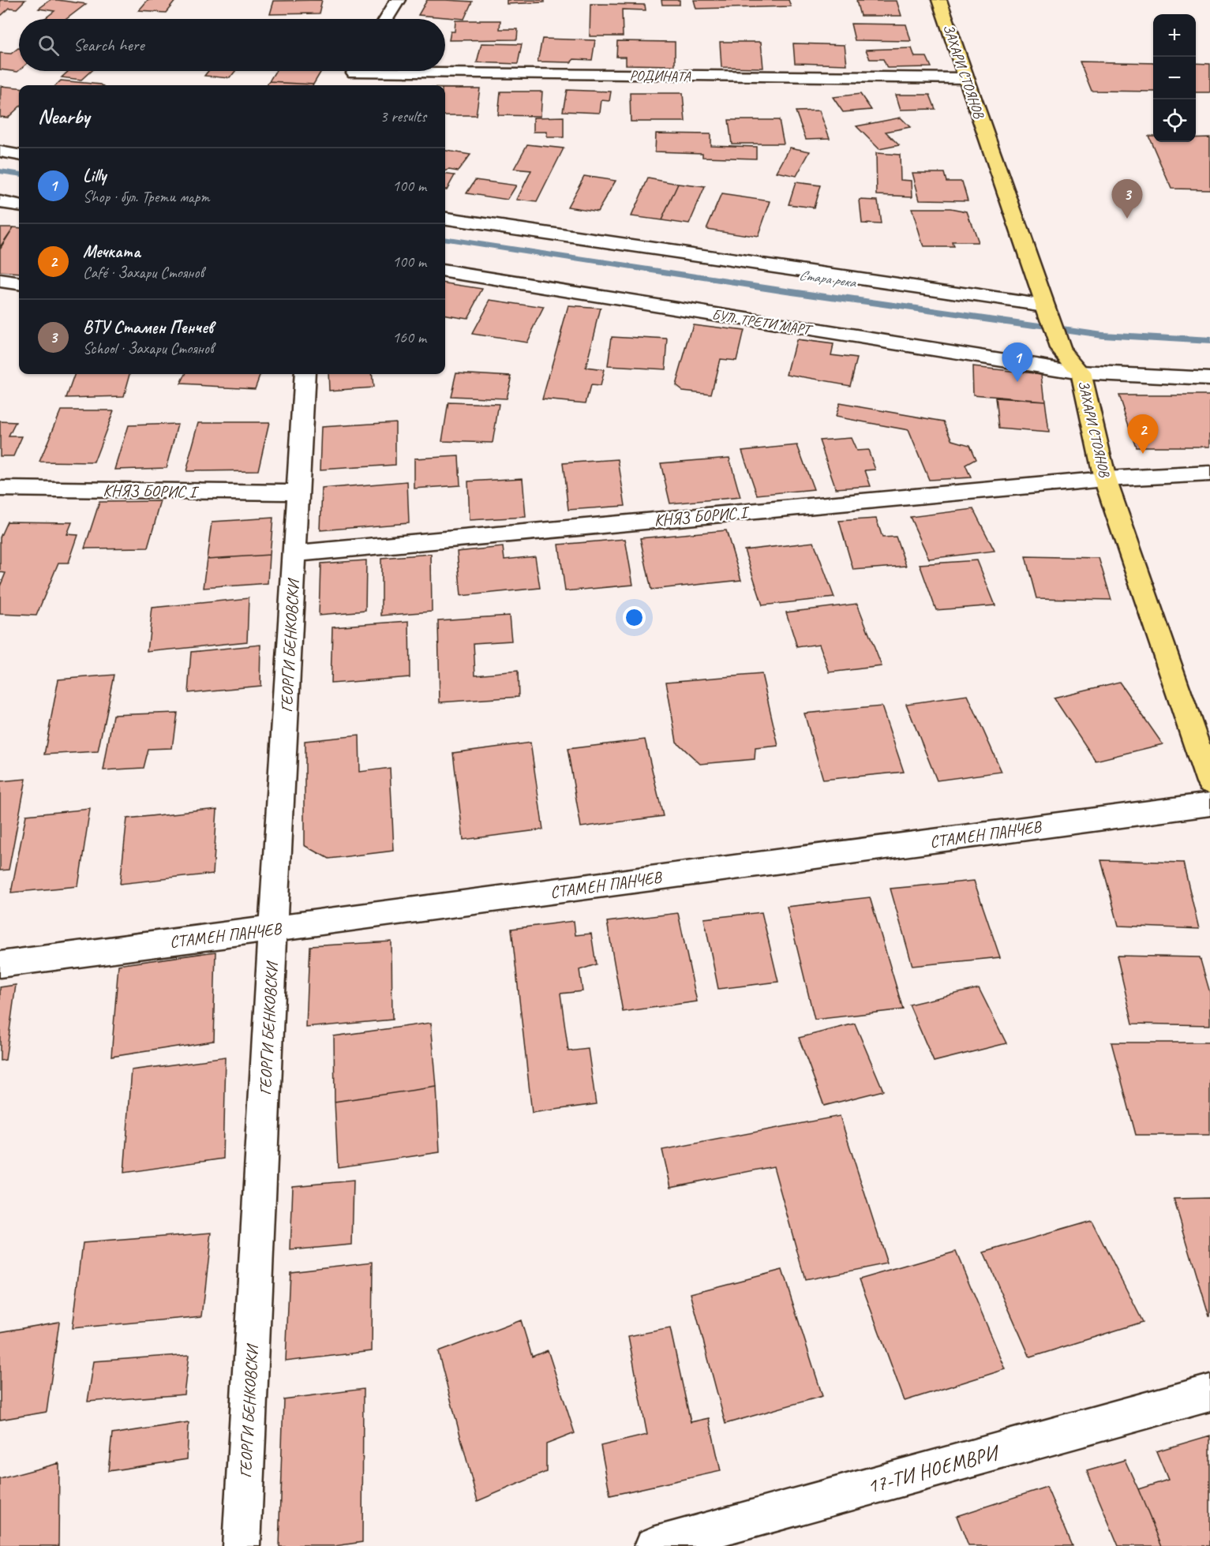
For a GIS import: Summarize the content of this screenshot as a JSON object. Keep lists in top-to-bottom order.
{
  "streets": {
    "main road": ["ЗАХАРИ СТОЯНОВ"],
    "street": [
      "РОДИНАТА",
      "БУЛ. ТРЕТИ МАРТ",
      "КНЯЗ БОРИС I",
      "ГЕОРГИ БЕНКОВСКИ",
      "СТАМЕН ПАНЧЕВ",
      "17-ТИ НОЕМВРИ"
    ]
  },
  "crossings": [
    ["ЗАХАРИ СТОЯНОВ", "РОДИНАТА"],
    ["ЗАХАРИ СТОЯНОВ", "БУЛ. ТРЕТИ МАРТ"],
    ["ЗАХАРИ СТОЯНОВ", "КНЯЗ БОРИС I"],
    ["КНЯЗ БОРИС I", "ГЕОРГИ БЕНКОВСКИ"],
    ["ГЕОРГИ БЕНКОВСКИ", "СТАМЕН ПАНЧЕВ"]
  ],
  "water": ["Стара река"],
  "page": {
    "map_buttons": ["+", "−"],
    "search": "Search here",
    "heading": ["Nearby", "3 results"],
    "list": [
      {
        "mark": "1",
        "name": "Lilly",
        "note": "Shop · бул. Трети март",
        "value": "100 m"
      },
      {
        "mark": "2",
        "name": "Мечката",
        "note": "Café · Захари Стоянов",
        "value": "100 m"
      },
      {
        "mark": "3",
        "name": "ВТУ Стамен Пенчев",
        "note": "School · Захари Стоянов",
        "value": "160 m"
      }
    ],
    "pins": ["3", "1", "2"]
  }
}
